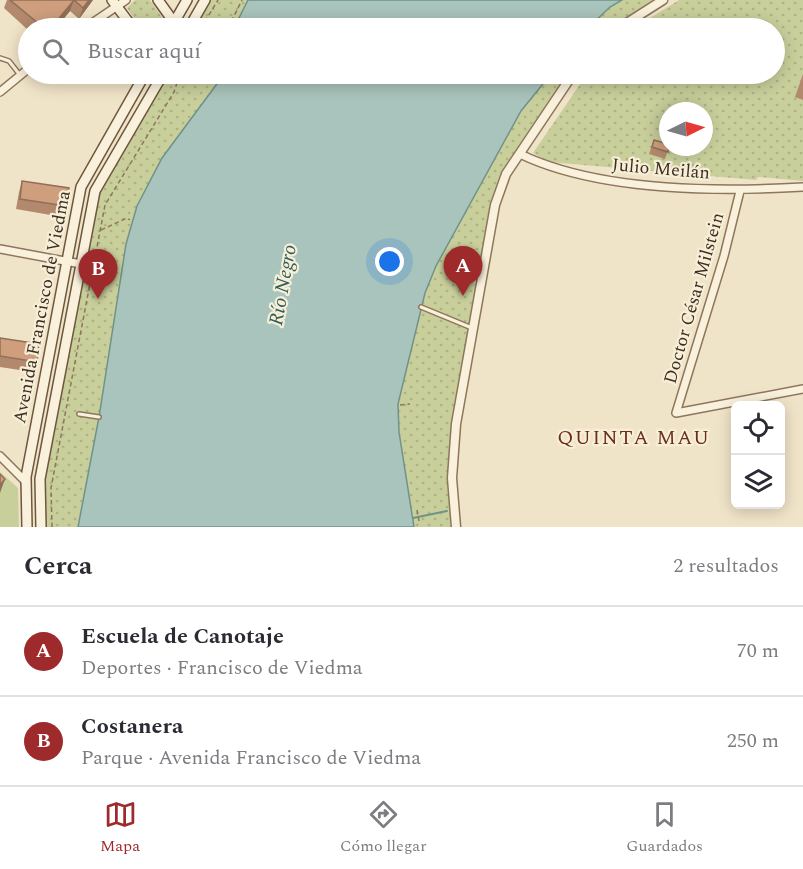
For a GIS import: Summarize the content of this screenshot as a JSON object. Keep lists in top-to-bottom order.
{
  "streets": {
    "main road": ["Avenida Francisco de Viedma"],
    "street": ["Julio Meilán", "Doctor César Milstein"]
  },
  "crossings": [
    ["Julio Meilán", "Doctor César Milstein"]
  ],
  "districts": ["QUINTA MAU"],
  "water": ["Río Negro"],
  "north": "right",
  "page": {
    "search": "Buscar aquí",
    "pins": ["A", "B"],
    "heading": ["Cerca", "2 resultados"],
    "list": [
      {
        "mark": "A",
        "name": "Escuela de Canotaje",
        "note": "Deportes · Francisco de Viedma",
        "value": "70 m"
      },
      {
        "mark": "B",
        "name": "Costanera",
        "note": "Parque · Avenida Francisco de Viedma",
        "value": "250 m"
      }
    ],
    "nav": ["Mapa", "Cómo llegar", "Guardados"]
  }
}
